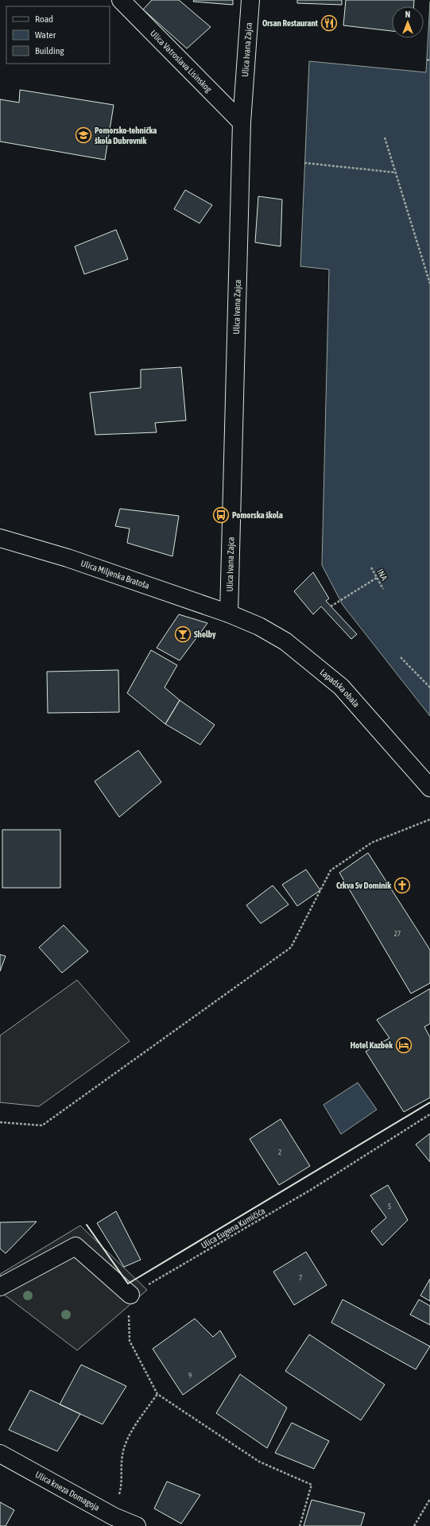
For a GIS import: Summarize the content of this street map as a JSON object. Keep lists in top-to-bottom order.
{
  "streets": {
    "street": [
      "Ulica Ivana Zajca",
      "Ulica Vatroslava Lisinskog",
      "Ulica Miljenka Bratoša",
      "Lapadska obala",
      "Ulica kneza Domagoja"
    ],
    "path": ["INA", "Ulica Eugena Kumičića"]
  },
  "crossings": [
    ["Ulica Ivana Zajca", "Ulica Vatroslava Lisinskog"],
    ["Ulica Ivana Zajca", "Ulica Miljenka Bratoša"],
    ["Ulica Ivana Zajca", "Lapadska obala"],
    ["Ulica Miljenka Bratoša", "Lapadska obala"]
  ],
  "places": {
    "restaurant": ["Orsan Restaurant"],
    "school or university": ["Pomorsko-tehnička škola Dubrovnik"],
    "bus stop": ["Pomorska škola"],
    "bar": ["Shelby"],
    "church": ["Crkva Sv Dominik"],
    "hotel": ["Hotel Kazbek"]
  },
  "house_numbers": [
    "27",
    "2",
    "5",
    "7",
    "9"
  ],
  "legend": ["Road", "Water", "Building"],
  "north": "top"
}
